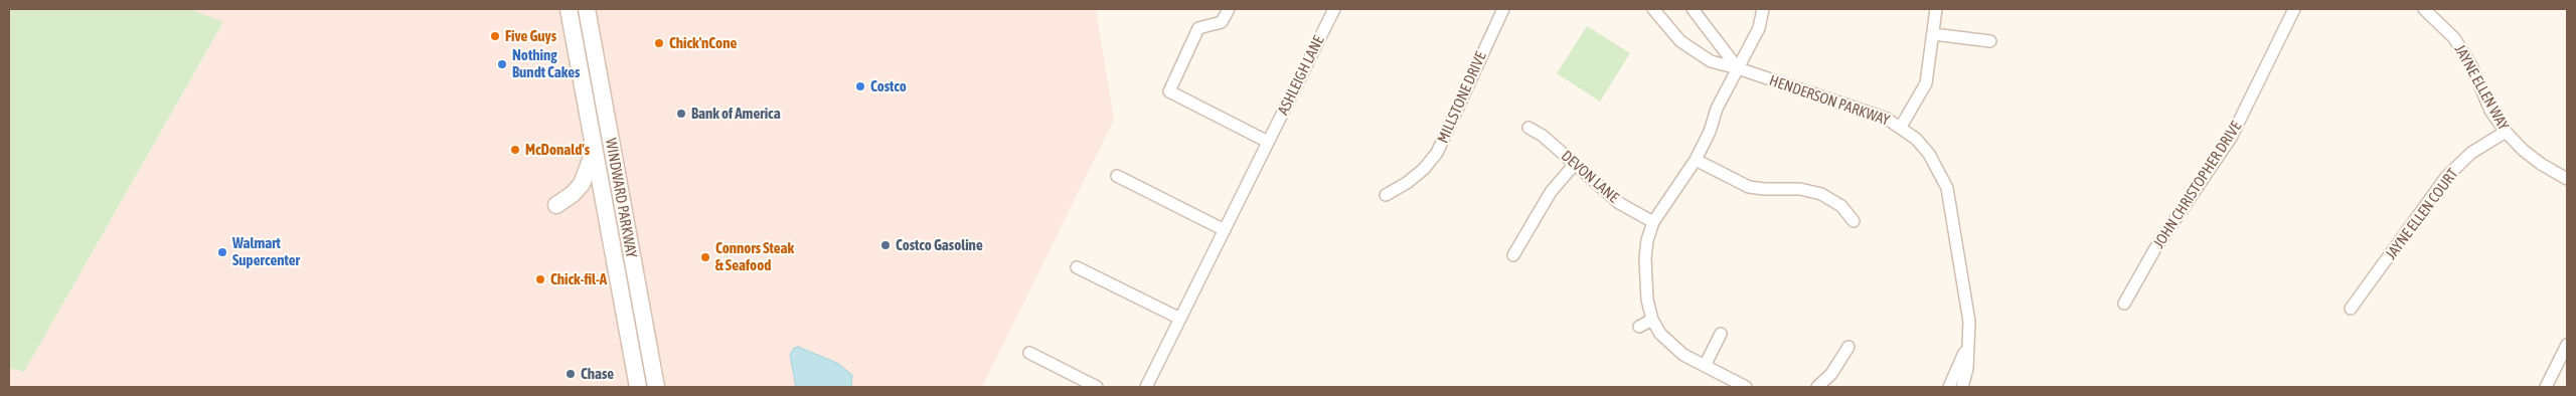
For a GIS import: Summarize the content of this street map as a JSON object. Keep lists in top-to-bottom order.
{
  "streets": {
    "main road": ["WINDWARD PARKWAY"],
    "street": [
      "ASHLEIGH LANE",
      "JAYNE ELLEN WAY",
      "MILLSTONE DRIVE",
      "HENDERSON PARKWAY",
      "DEVON LANE",
      "JOHN CHRISTOPHER DRIVE",
      "JAYNE ELLEN COURT"
    ]
  },
  "crossings": [
    ["JAYNE ELLEN WAY", "JAYNE ELLEN COURT"]
  ],
  "places": [
    "Five Guys",
    "Chick'nCone",
    "Nothing Bundt Cakes",
    "Costco",
    "Bank of America",
    "McDonald's",
    "Costco Gasoline",
    "Walmart Supercenter",
    "Connors Steak & Seafood",
    "Chick-fil-A",
    "Chase"
  ]
}
